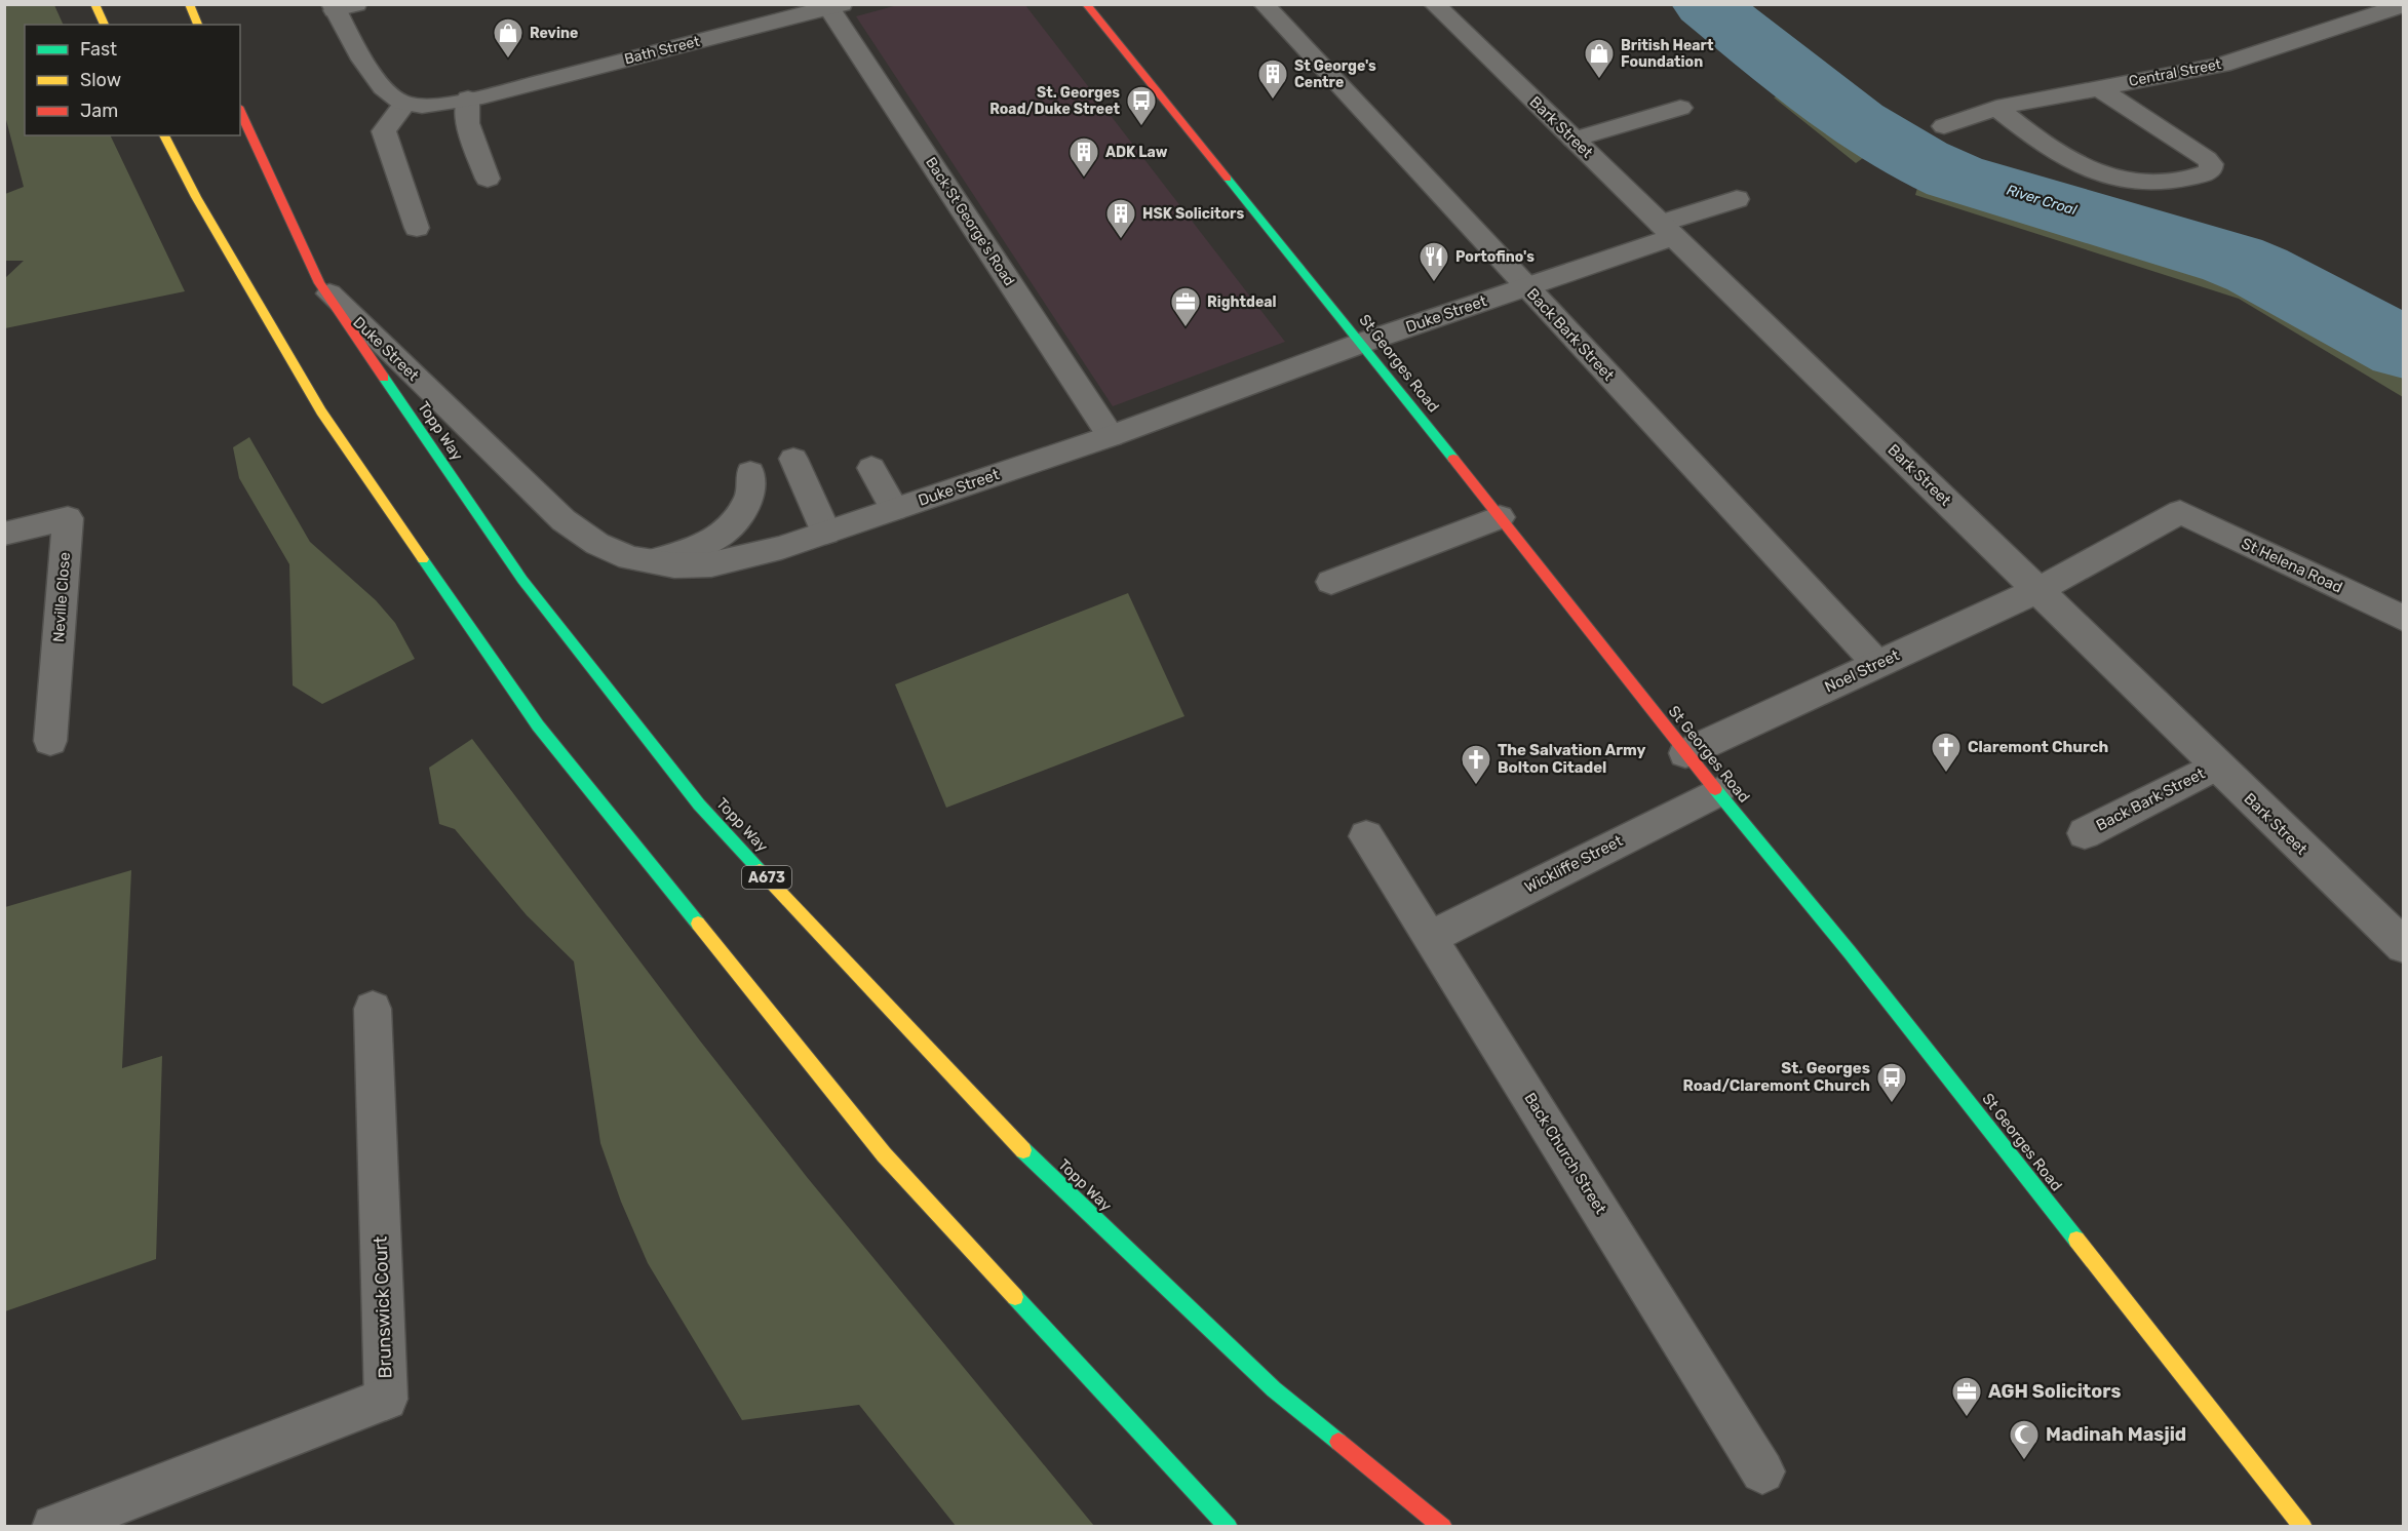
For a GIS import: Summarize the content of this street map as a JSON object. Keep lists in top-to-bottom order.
{
  "streets": {
    "main road": ["St Georges Road", "Topp Way", "A673"],
    "street": [
      "Bath Street",
      "Central Street",
      "Bark Street",
      "Back St George's Road",
      "Duke Street",
      "Back Bark Street",
      "St Helena Road",
      "Neville Close",
      "Noel Street",
      "Wickliffe Street",
      "Back Church Street",
      "Brunswick Court"
    ]
  },
  "crossings": [
    ["Bath Street", "Back St George's Road"],
    ["Bark Street", "Duke Street"],
    ["Bark Street", "Back Bark Street"],
    ["Bark Street", "Noel Street"],
    ["Back St George's Road", "Duke Street"],
    ["Duke Street", "Back Bark Street"],
    ["Duke Street", "St Georges Road"],
    ["Duke Street", "Topp Way"],
    ["Back Bark Street", "Noel Street"],
    ["St Georges Road", "Noel Street"],
    ["St Georges Road", "Wickliffe Street"],
    ["St Helena Road", "Noel Street"],
    ["Wickliffe Street", "Back Church Street"]
  ],
  "water": ["River Croal"],
  "places": {
    "shop": ["Revine", "British Heart Foundation"],
    "building": ["St George's Centre", "ADK Law", "HSK Solicitors"],
    "bus stop": ["St. Georges Road/Duke Street", "St. Georges Road/Claremont Church"],
    "restaurant": ["Portofino's"],
    "office": ["Rightdeal", "AGH Solicitors"],
    "church": ["Claremont Church", "The Salvation Army Bolton Citadel"],
    "mosque": ["Madinah Masjid"]
  },
  "legend": ["Fast", "Slow", "Jam"]
}
